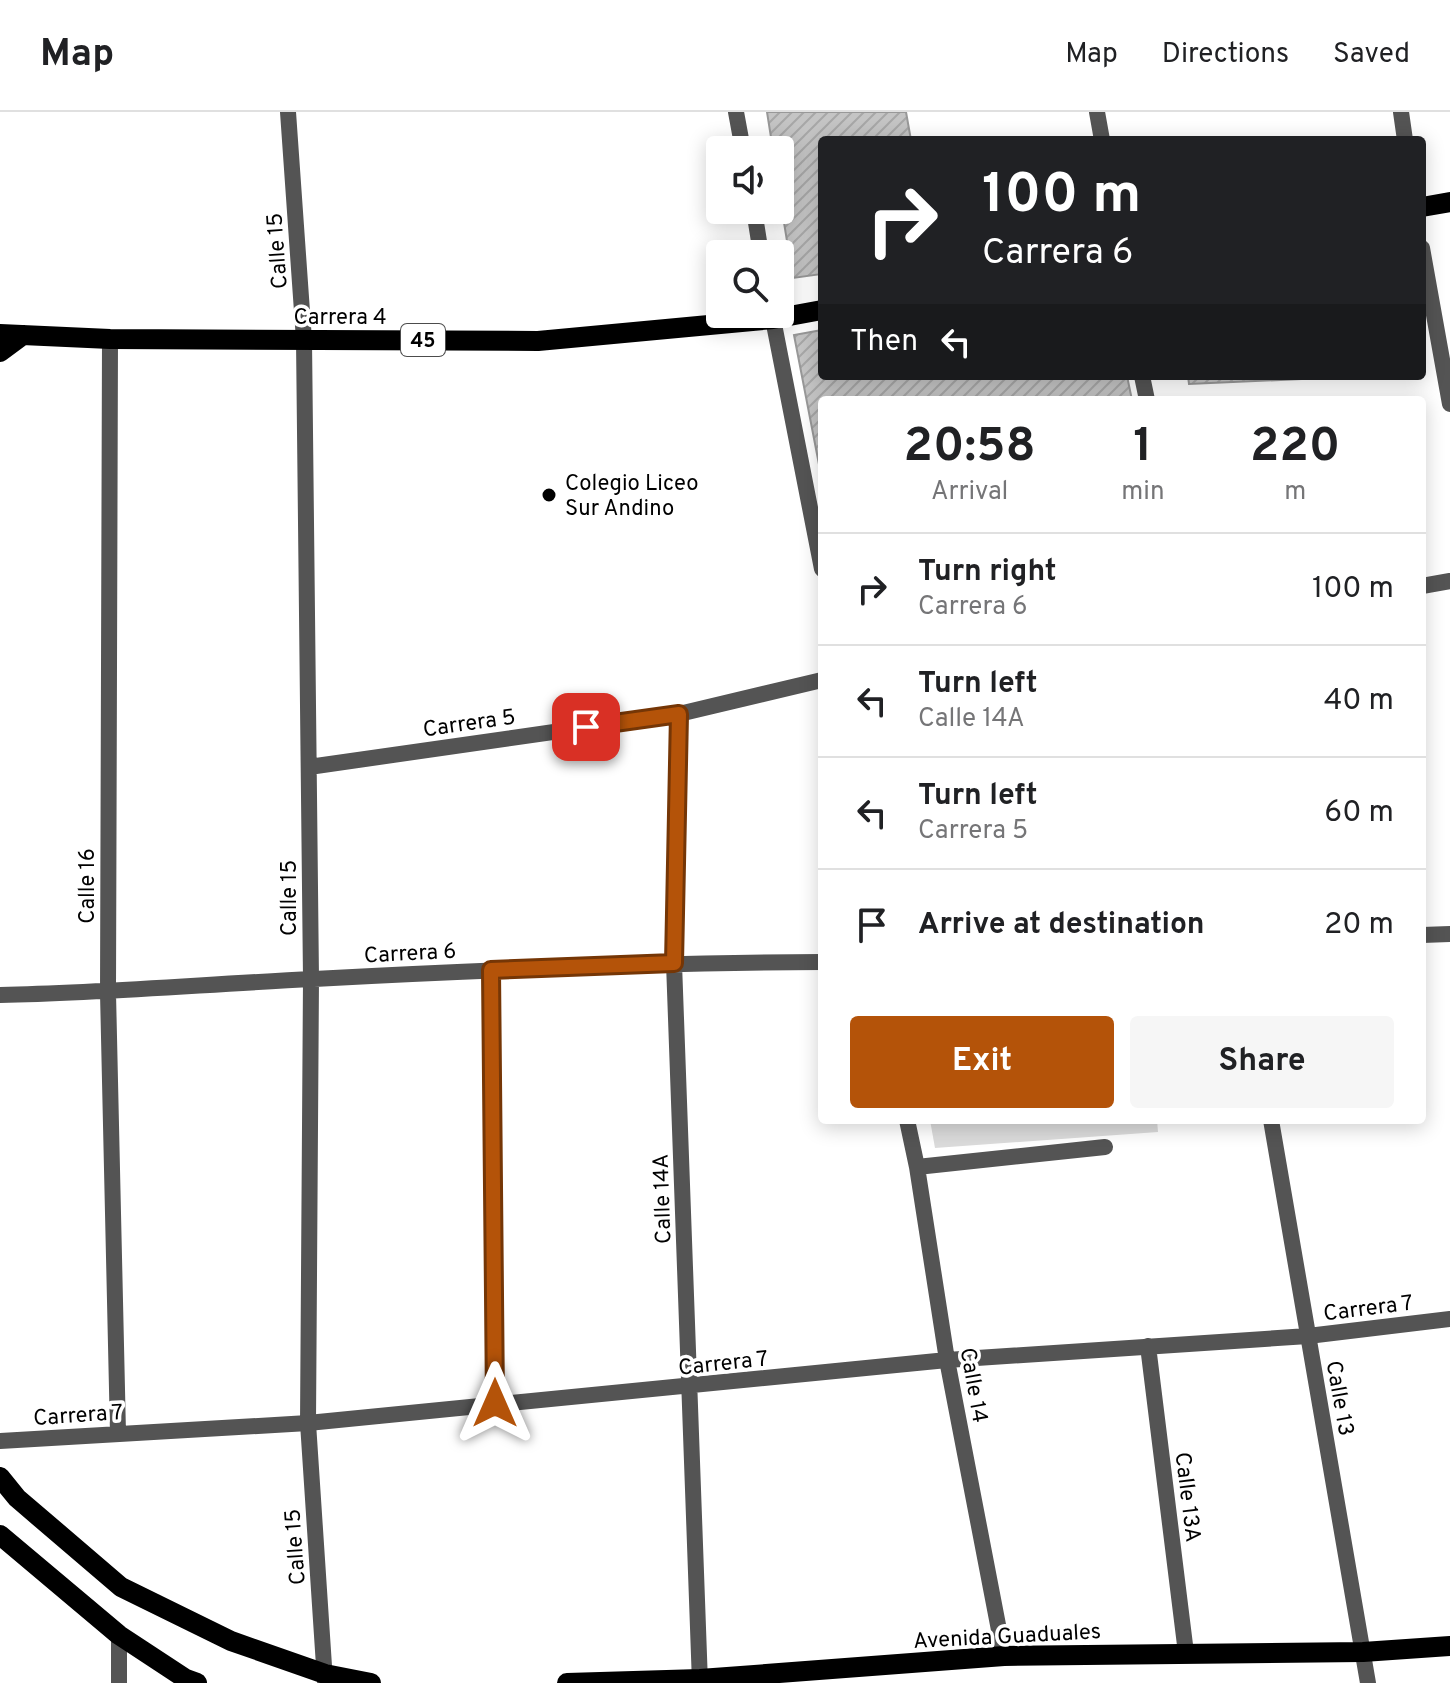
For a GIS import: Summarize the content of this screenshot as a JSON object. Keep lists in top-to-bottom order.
{
  "streets": {
    "main road": ["Carrera 4", "45", "Avenida Guaduales"],
    "street": [
      "Calle 15",
      "Carrera 5",
      "Calle 16",
      "Carrera 6",
      "Calle 14A",
      "Carrera 7",
      "Calle 14",
      "Calle 13",
      "Calle 13A"
    ]
  },
  "crossings": [
    ["Calle 15", "Carrera 4"],
    ["Calle 15", "Carrera 5"],
    ["Calle 15", "Carrera 6"],
    ["Calle 15", "Carrera 7"],
    ["Carrera 4", "Calle 16"],
    ["Carrera 5", "Calle 14A"],
    ["Calle 16", "Carrera 6"],
    ["Calle 16", "Carrera 7"],
    ["Carrera 6", "Calle 14A"],
    ["Calle 14A", "Carrera 7"],
    ["Calle 14A", "Avenida Guaduales"],
    ["Carrera 7", "Calle 14"],
    ["Carrera 7", "Calle 13"],
    ["Carrera 7", "Calle 13A"],
    ["Calle 14", "Avenida Guaduales"],
    ["Calle 13", "Avenida Guaduales"],
    ["Calle 13A", "Avenida Guaduales"]
  ],
  "places": ["Colegio Liceo Sur Andino"],
  "page": {
    "header": "Map",
    "nav": ["Map", "Directions", "Saved"],
    "turn": ["100 m", "Carrera 6"],
    "then": "Then",
    "eta": [
      "20:58",
      "Arrival",
      "1",
      "min",
      "220",
      "m"
    ],
    "list": [
      {
        "name": "Turn right",
        "note": "Carrera 6",
        "value": "100 m"
      },
      {
        "name": "Turn left",
        "note": "Calle 14A",
        "value": "40 m"
      },
      {
        "name": "Turn left",
        "note": "Carrera 5",
        "value": "60 m"
      },
      {
        "name": "Arrive at destination",
        "value": "20 m"
      }
    ],
    "buttons": ["Exit", "Share"]
  }
}
